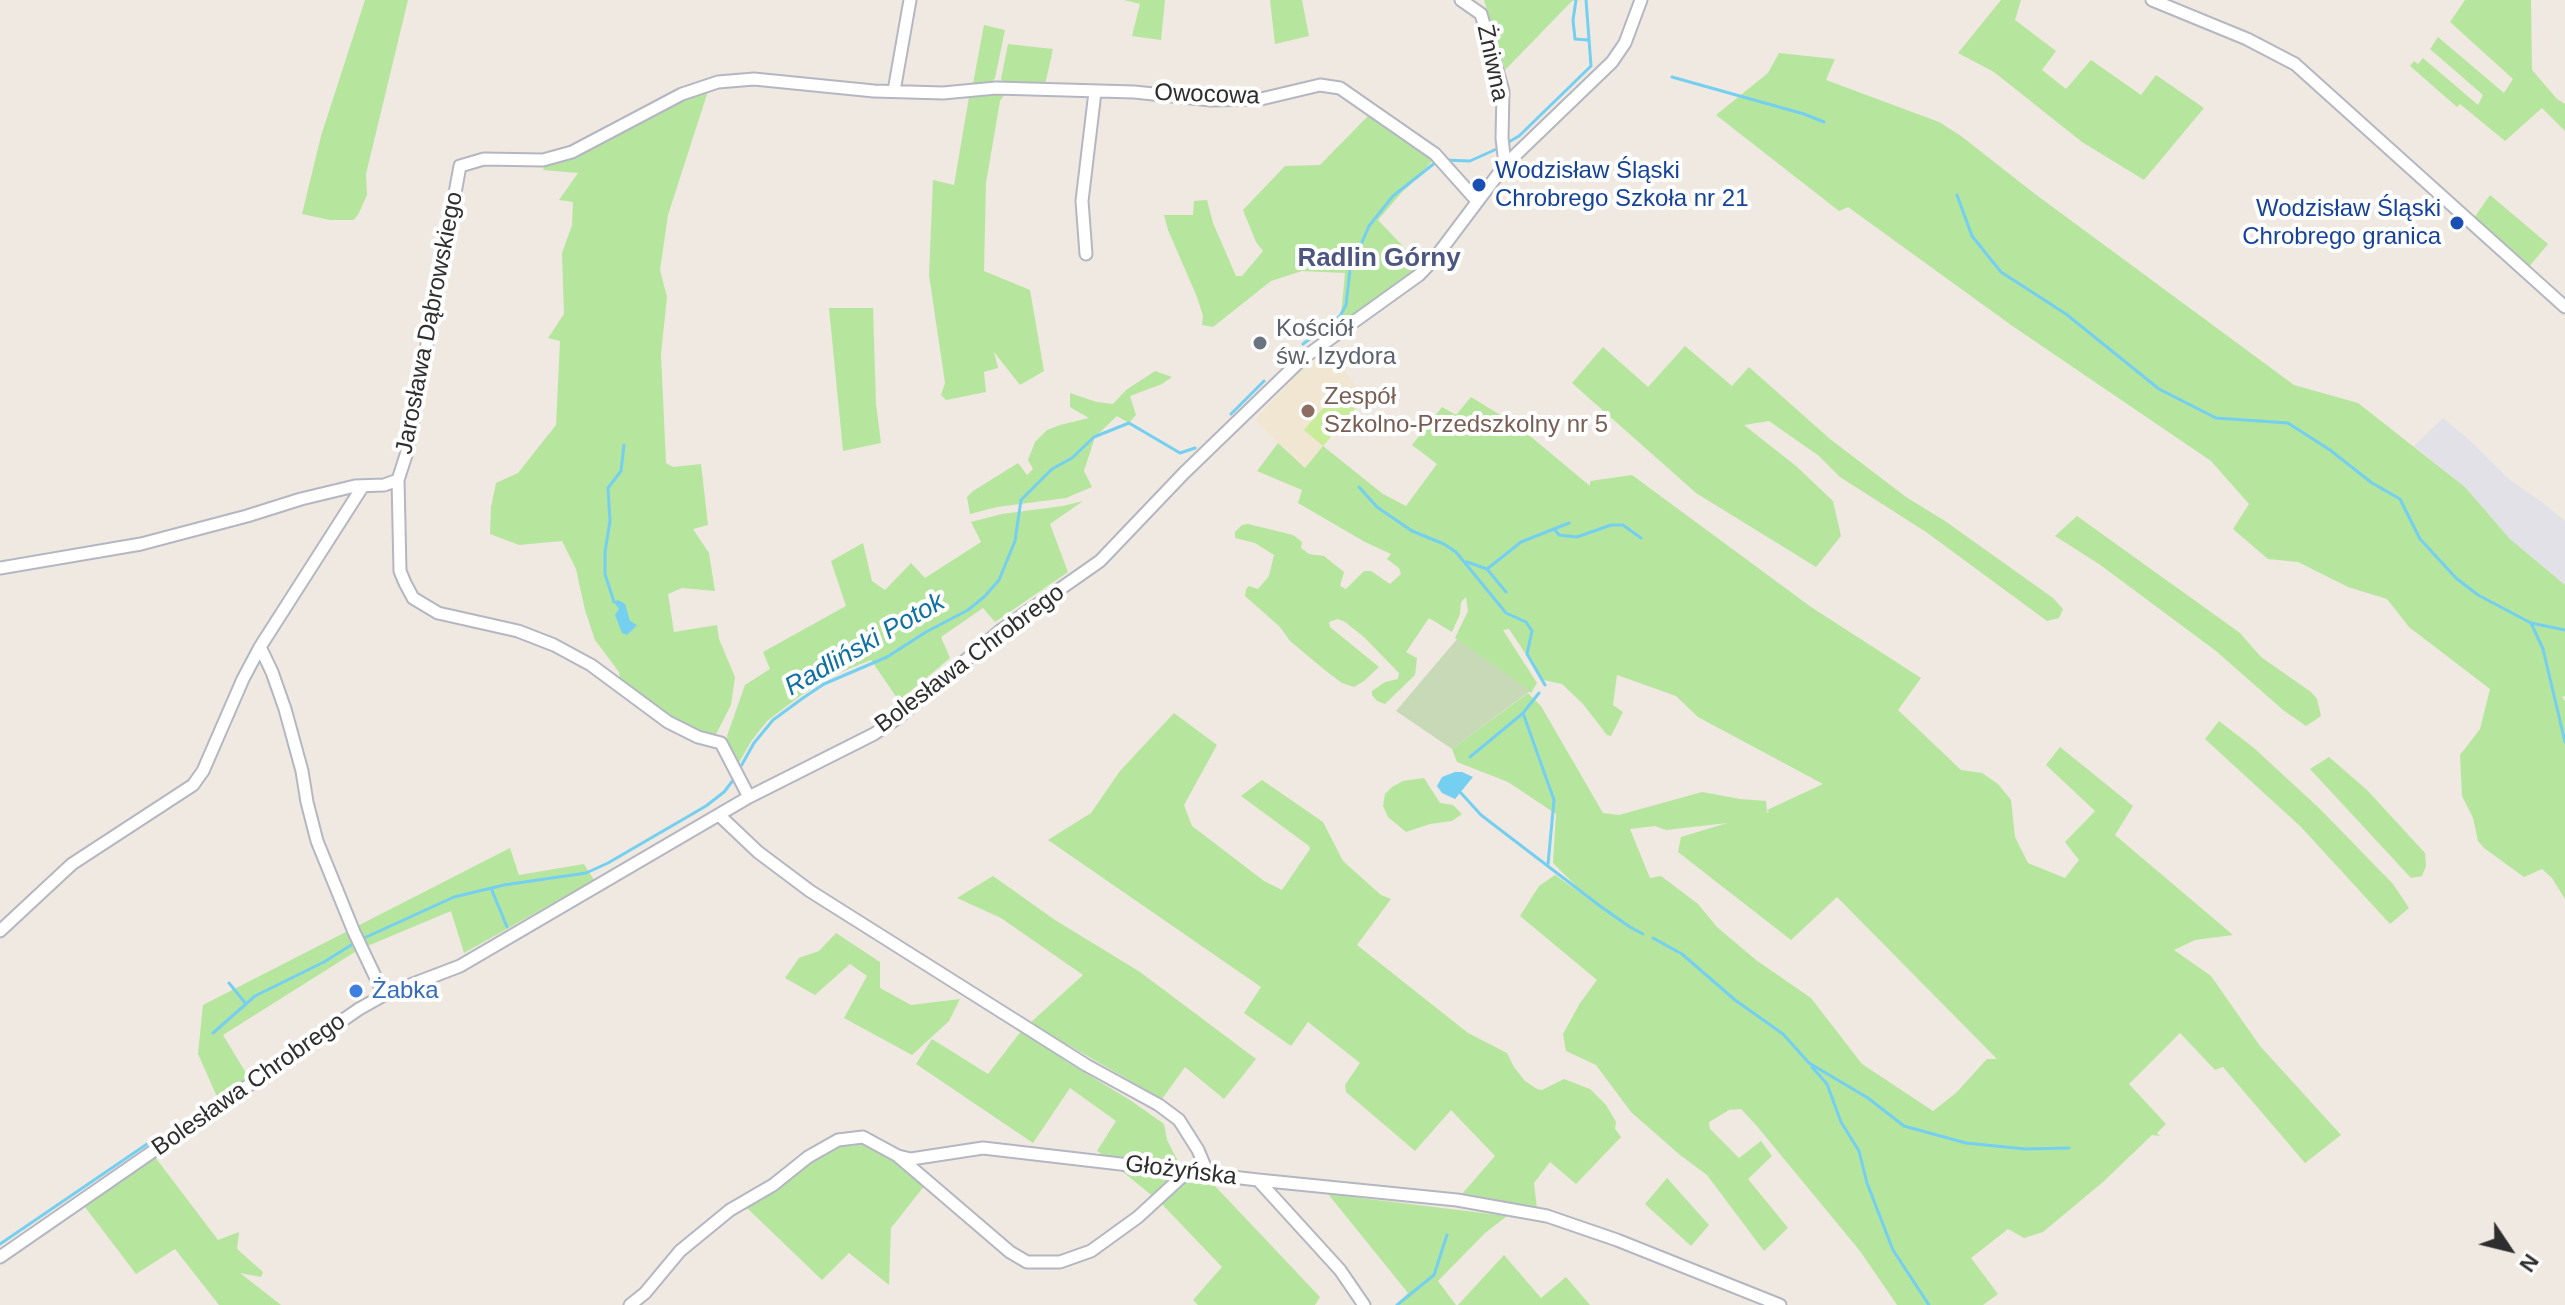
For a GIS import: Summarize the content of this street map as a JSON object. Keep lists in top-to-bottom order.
{
  "streets": {
    "street": [
      "Żniwna",
      "Owocowa",
      "Jarosława Dąbrowskiego",
      "Bolesława Chrobrego",
      "Głożyńska"
    ]
  },
  "crossings": [
    ["Żniwna", "Bolesława Chrobrego"],
    ["Owocowa", "Jarosława Dąbrowskiego"],
    ["Owocowa", "Bolesława Chrobrego"],
    ["Jarosława Dąbrowskiego", "Bolesława Chrobrego"]
  ],
  "districts": ["Radlin Górny"],
  "water": ["Radliński Potok"],
  "places": [
    "Wodzisław Śląski Chrobrego Szkoła nr 21",
    "Wodzisław Śląski Chrobrego granica",
    "Kościół św. Izydora",
    "Zespół Szkolno-Przedszkolny nr 5",
    "Żabka"
  ],
  "north": "bottom right"
}
